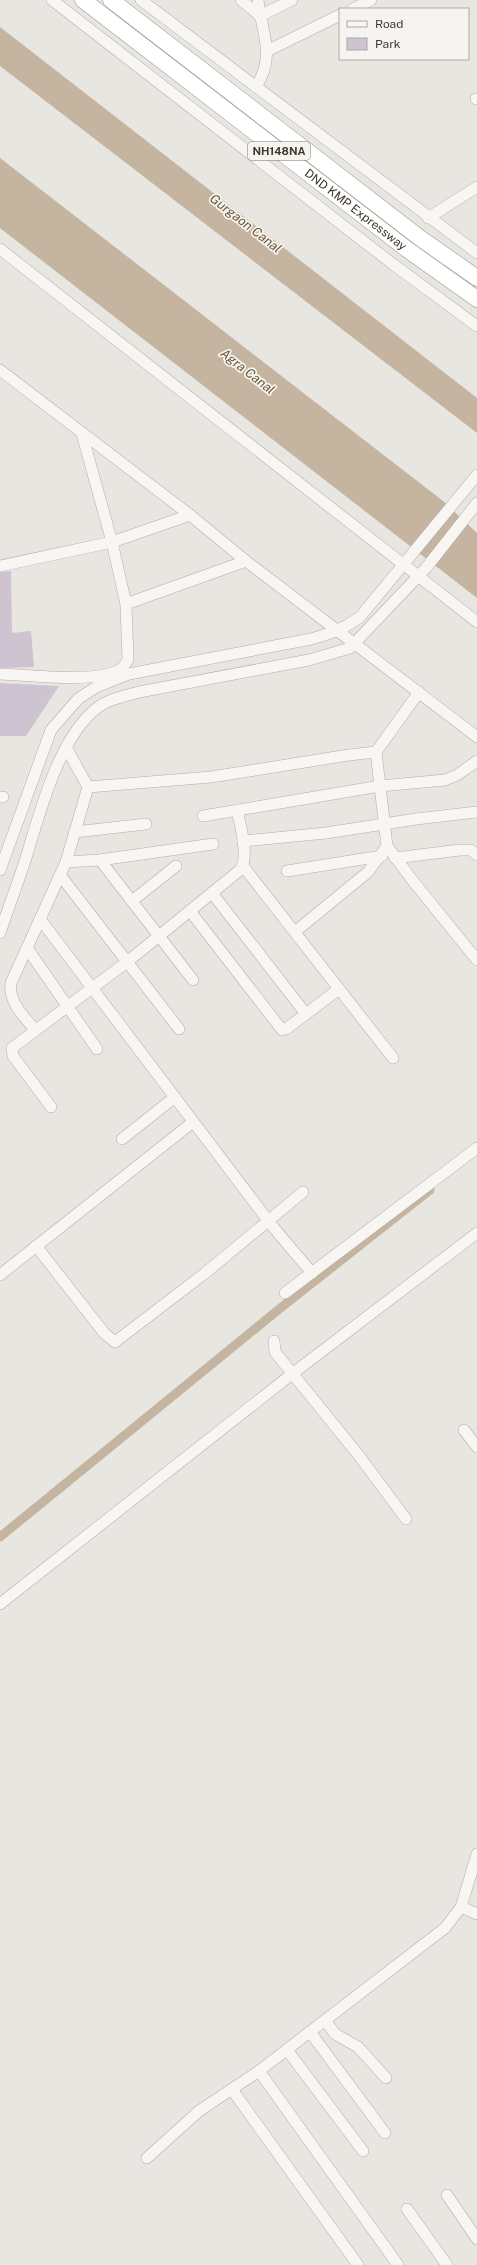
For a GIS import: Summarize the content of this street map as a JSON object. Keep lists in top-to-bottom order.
{
  "streets": {
    "highway": ["NH148NA", "DND KMP Expressway"]
  },
  "water": ["Gurgaon Canal", "Agra Canal"],
  "legend": ["Road", "Park"]
}
